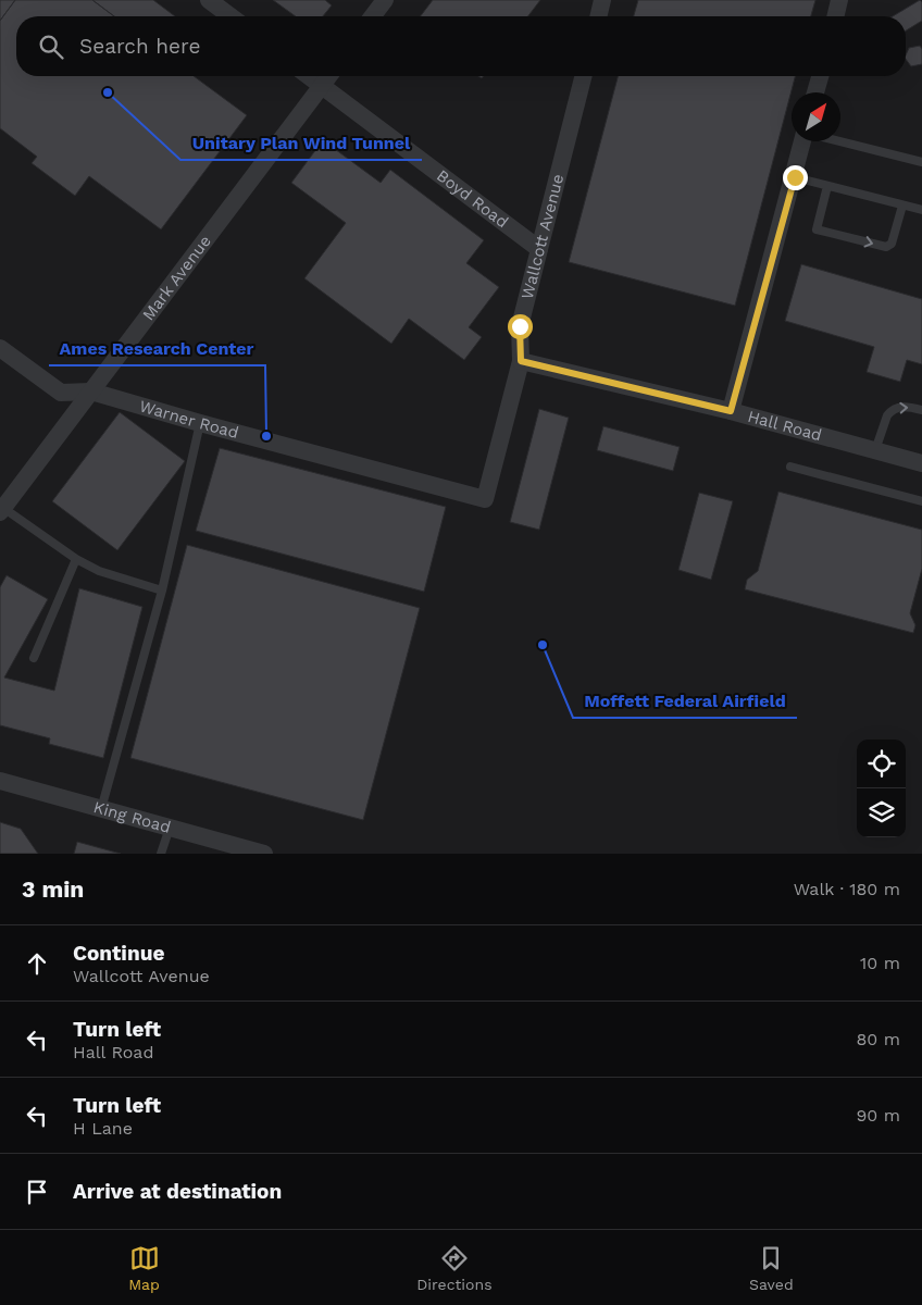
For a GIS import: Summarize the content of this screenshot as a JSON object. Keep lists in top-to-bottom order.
{
  "streets": {
    "street": [
      "Boyd Road",
      "Wallcott Avenue",
      "Mark Avenue",
      "Warner Road",
      "Hall Road",
      "King Road"
    ]
  },
  "crossings": [
    ["Boyd Road", "Wallcott Avenue"],
    ["Boyd Road", "Mark Avenue"],
    ["Wallcott Avenue", "Warner Road"],
    ["Wallcott Avenue", "Hall Road"],
    ["Mark Avenue", "Warner Road"]
  ],
  "places": ["Unitary Plan Wind Tunnel", "Ames Research Center", "Moffett Federal Airfield"],
  "north": "top right",
  "page": {
    "search": "Search here",
    "heading": ["3 min", "Walk · 180 m"],
    "list": [
      ["Continue", "Wallcott Avenue", "10 m"],
      ["Turn left", "Hall Road", "80 m"],
      ["Turn left", "H Lane", "90 m"],
      "Arrive at destination"
    ],
    "nav": ["Map", "Directions", "Saved"]
  }
}
